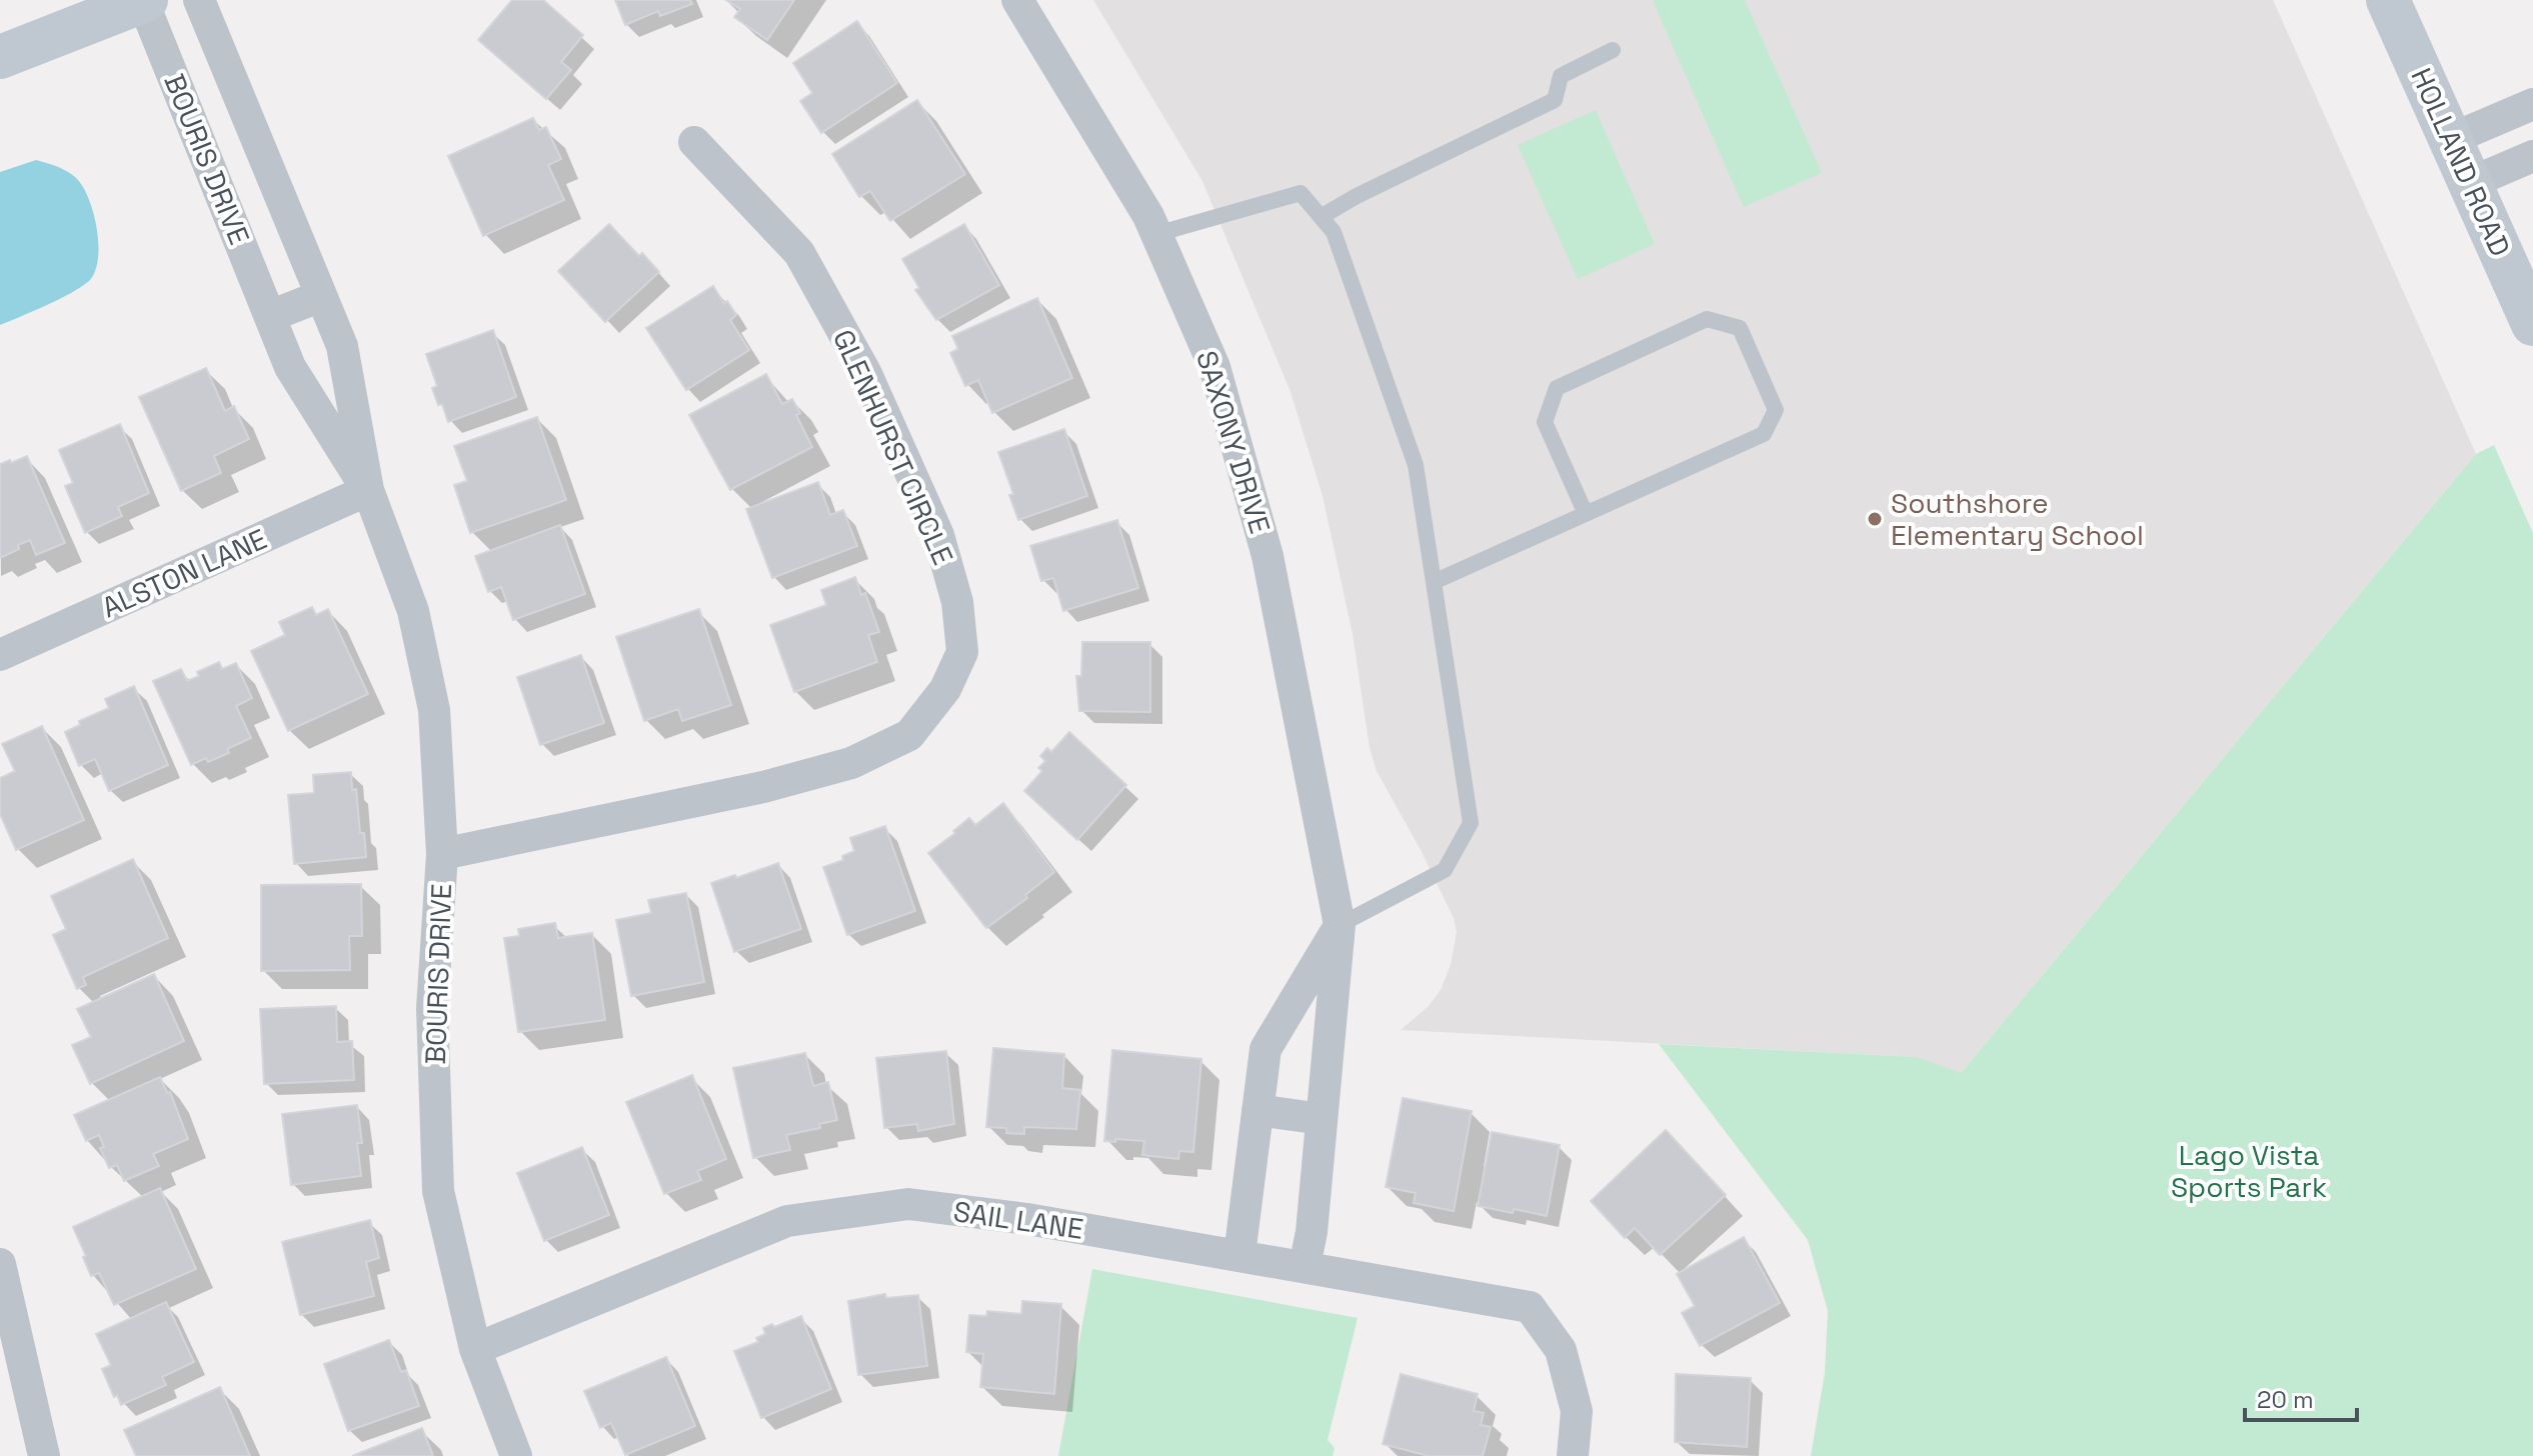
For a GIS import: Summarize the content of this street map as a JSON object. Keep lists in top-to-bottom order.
{
  "streets": {
    "main road": ["HOLLAND ROAD"],
    "street": [
      "BOURIS DRIVE",
      "SAXONY DRIVE",
      "GLENHURST CIRCLE",
      "ALSTON LANE",
      "SAIL LANE"
    ]
  },
  "crossings": [
    ["BOURIS DRIVE", "GLENHURST CIRCLE"],
    ["BOURIS DRIVE", "ALSTON LANE"],
    ["BOURIS DRIVE", "SAIL LANE"],
    ["SAXONY DRIVE", "SAIL LANE"]
  ],
  "parks": ["Lago Vista Sports Park"],
  "places": ["Southshore Elementary School"],
  "scale_bar": "20 m"
}
